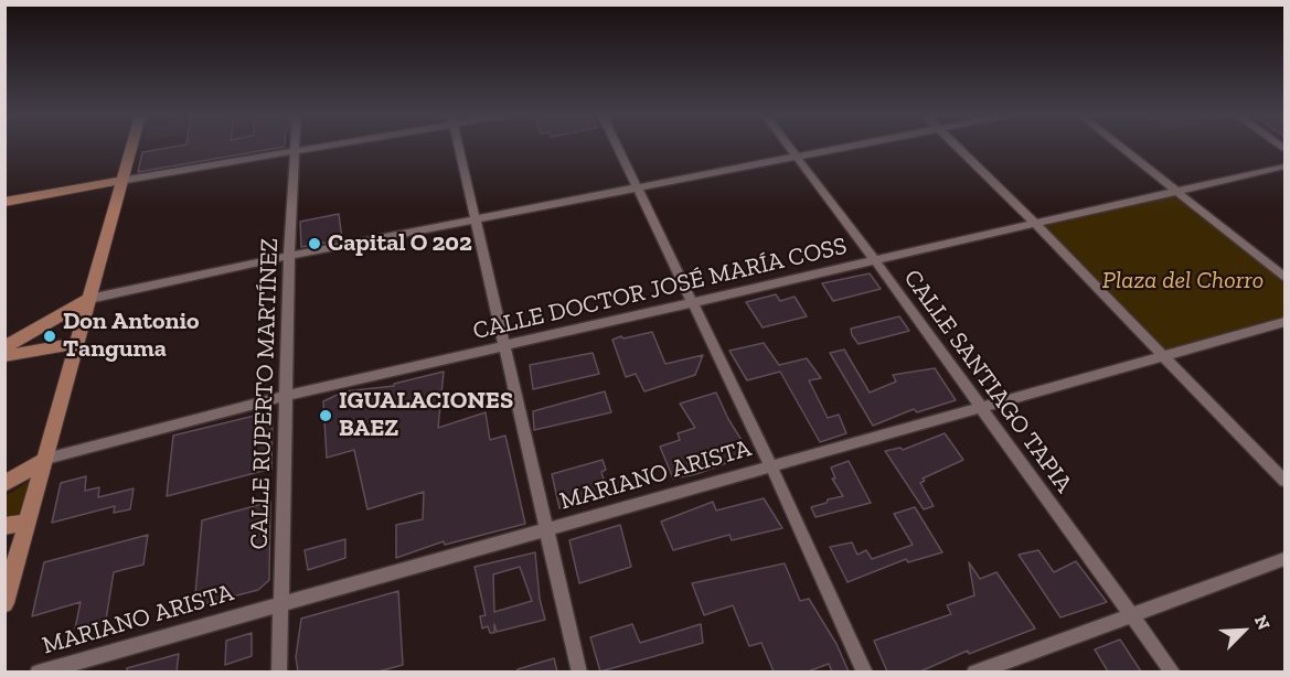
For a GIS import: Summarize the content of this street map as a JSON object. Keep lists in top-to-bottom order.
{
  "streets": {
    "street": [
      "CALLE DOCTOR JOSÉ MARÍA COSS",
      "CALLE SANTIAGO TAPIA",
      "CALLE RUPERTO MARTÍNEZ",
      "MARIANO ARISTA"
    ]
  },
  "crossings": [
    ["CALLE DOCTOR JOSÉ MARÍA COSS", "CALLE SANTIAGO TAPIA"],
    ["CALLE DOCTOR JOSÉ MARÍA COSS", "CALLE RUPERTO MARTÍNEZ"],
    ["CALLE SANTIAGO TAPIA", "MARIANO ARISTA"],
    ["CALLE RUPERTO MARTÍNEZ", "MARIANO ARISTA"]
  ],
  "parks": ["Plaza del Chorro"],
  "places": ["Capital O 202", "Don Antonio Tanguma", "IGUALACIONES BAEZ"],
  "north": "top right"
}
